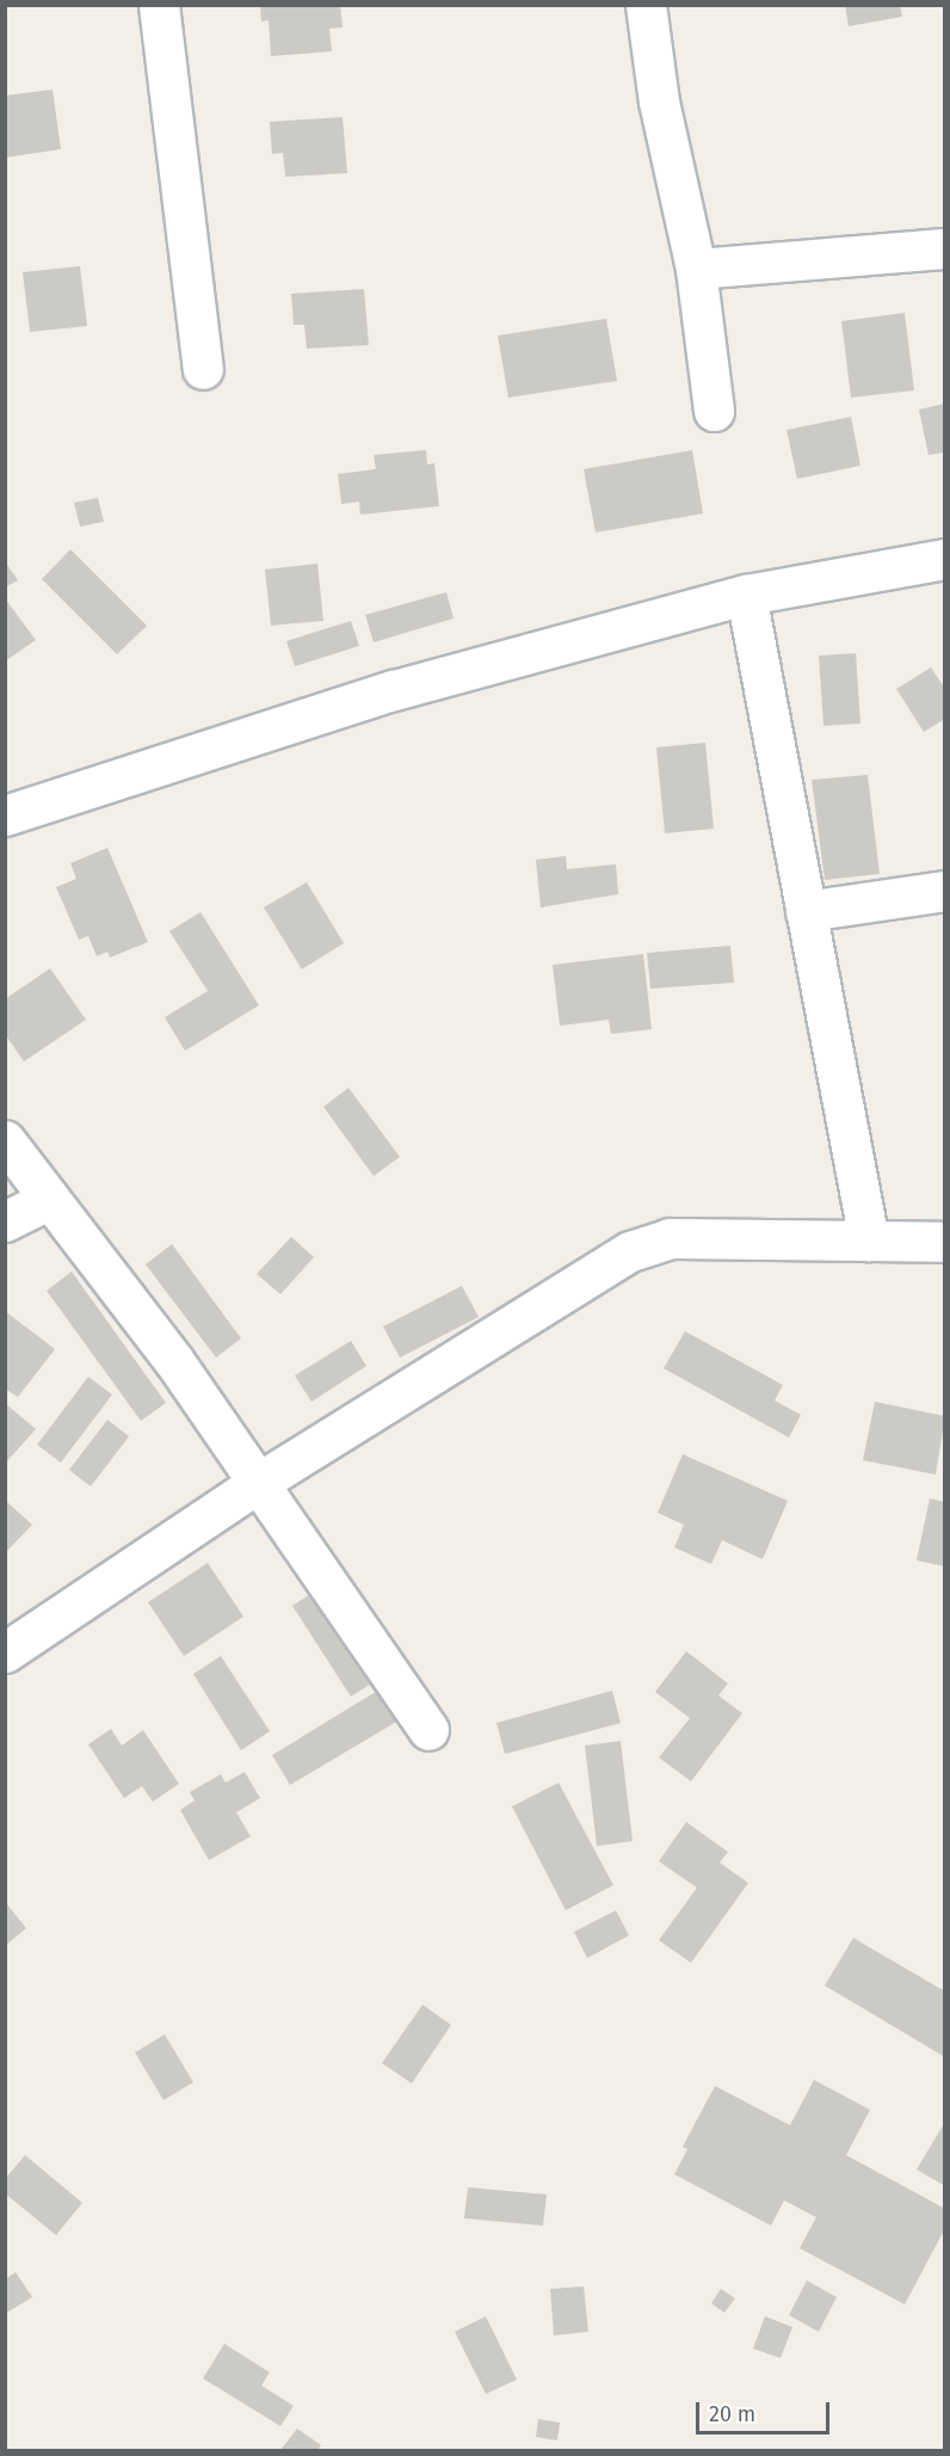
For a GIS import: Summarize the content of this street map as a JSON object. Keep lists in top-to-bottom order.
{
  "scale_bar": "20 m"
}
